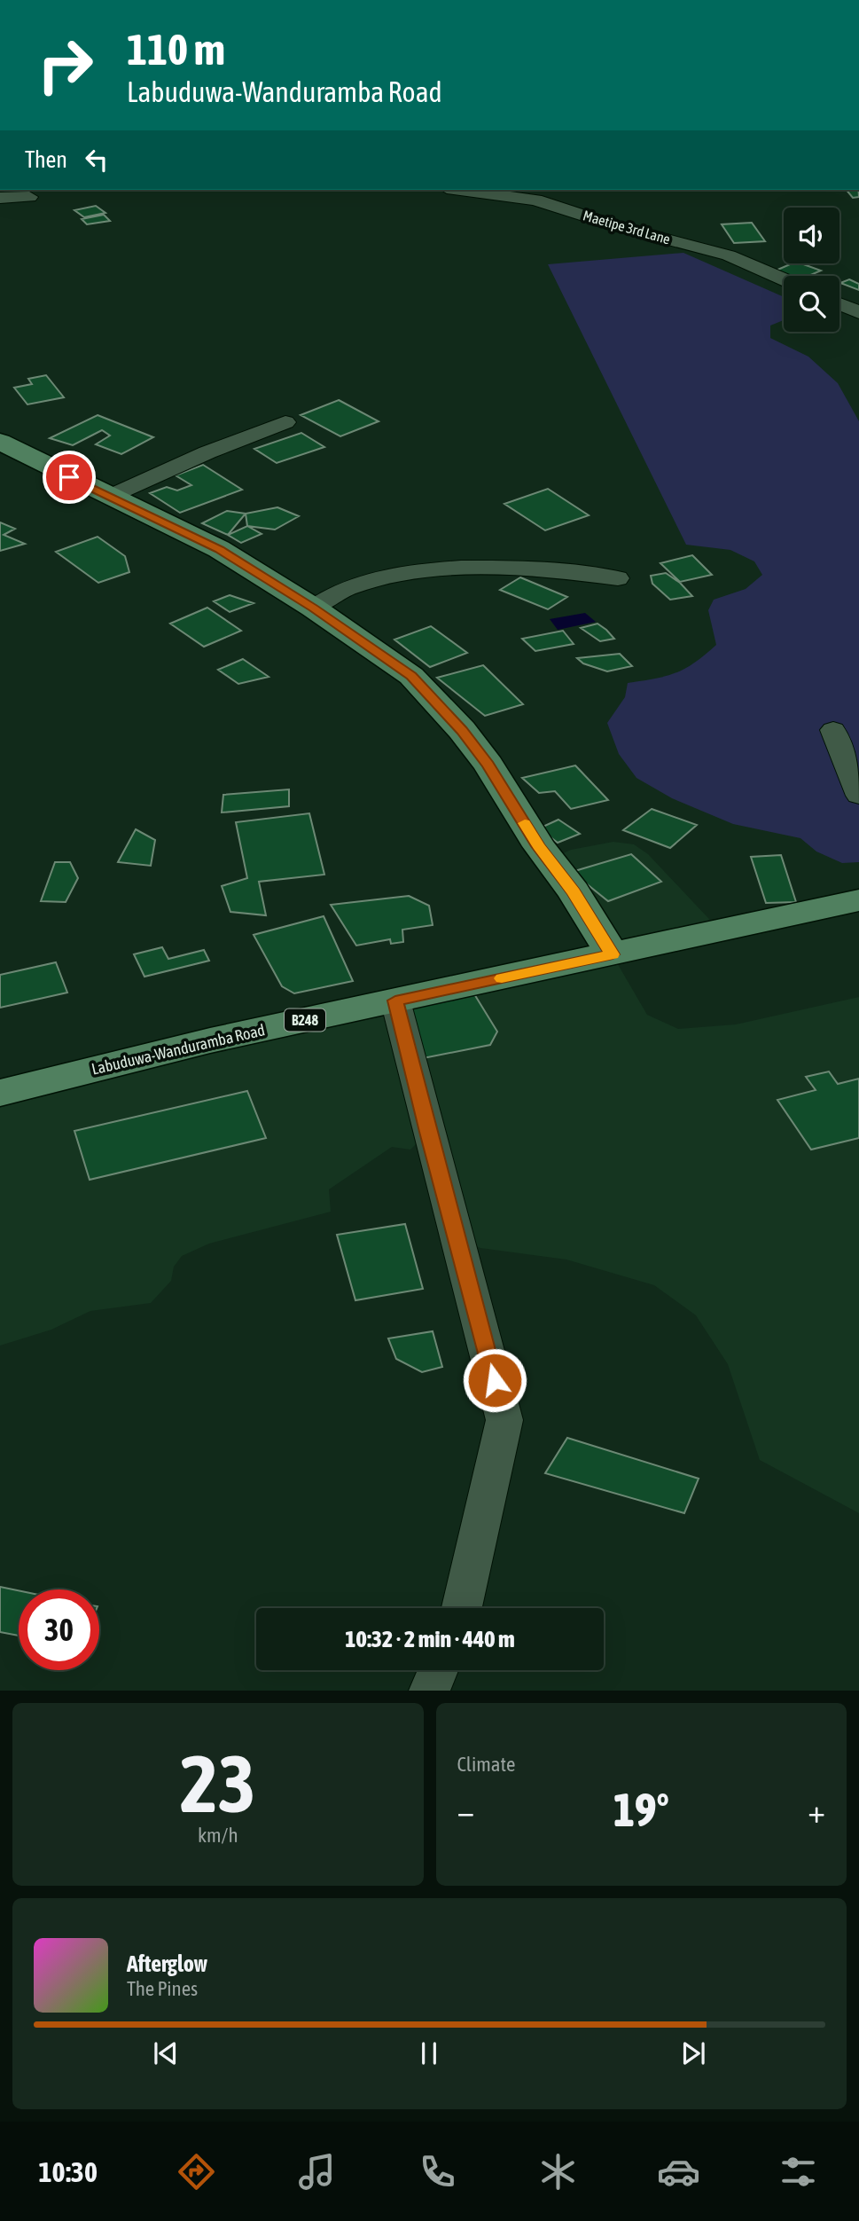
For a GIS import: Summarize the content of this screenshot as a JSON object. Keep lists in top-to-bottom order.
{
  "streets": {
    "main road": ["B248", "Labuduwa-Wanduramba Road"],
    "street": ["Maetipe 3rd Lane"]
  },
  "page": {
    "turn": ["110 m", "Labuduwa-Wanduramba Road"],
    "then": "Then",
    "limit": "30",
    "trip": "10:32 · 2 min · 440 m",
    "tile": [
      ["23", "km/h"],
      "Climate"
    ],
    "heat": ["−", "19°", "+"],
    "song": ["Afterglow", "The Pines"],
    "tabs": "10:30"
  }
}
